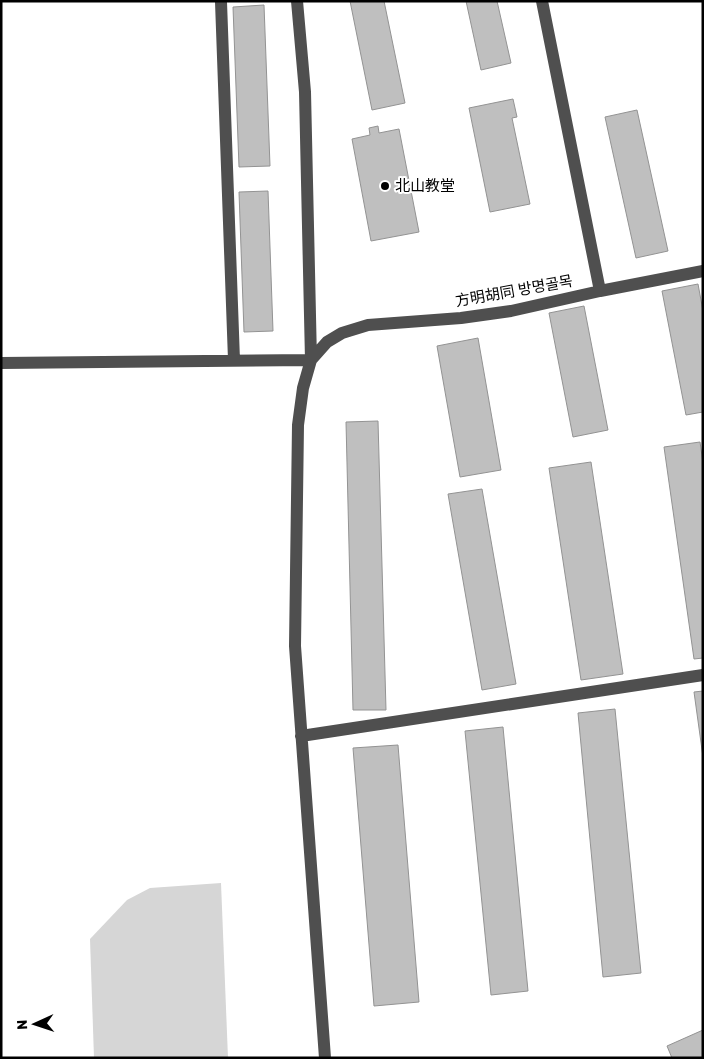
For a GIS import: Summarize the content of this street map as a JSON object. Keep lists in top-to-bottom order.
{
  "streets": {
    "street": ["方明胡同 방명골목"]
  },
  "places": ["北山教堂"],
  "north": "left"
}
